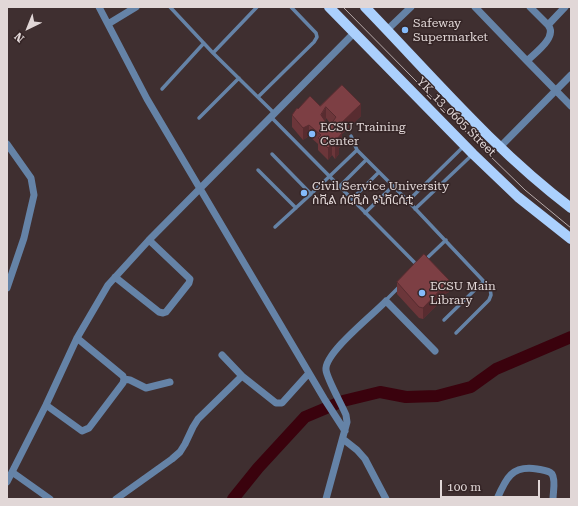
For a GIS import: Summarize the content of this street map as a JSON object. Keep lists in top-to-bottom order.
{
  "streets": {
    "main road": ["YK_13_0605 Street"]
  },
  "places": [
    "Safeway Supermarket",
    "ECSU Training Center",
    "Civil Service University ስቪል ሰርቪስ ዩኒቨርሲቲ",
    "ECSU Main Library"
  ],
  "scale_bar": "100 m",
  "north": "bottom left"
}
